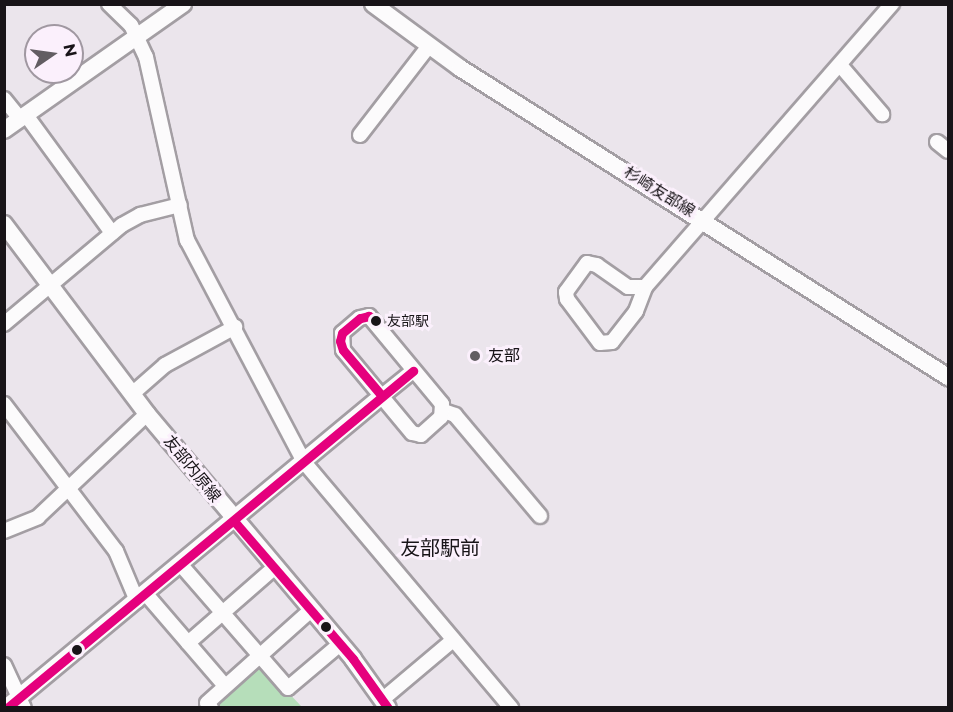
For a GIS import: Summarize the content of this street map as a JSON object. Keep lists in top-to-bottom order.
{
  "streets": {
    "main road": ["杉崎友部線", "友部内原線"]
  },
  "districts": ["友部駅前"],
  "places": ["友部駅", "友部"],
  "north": "right"
}
